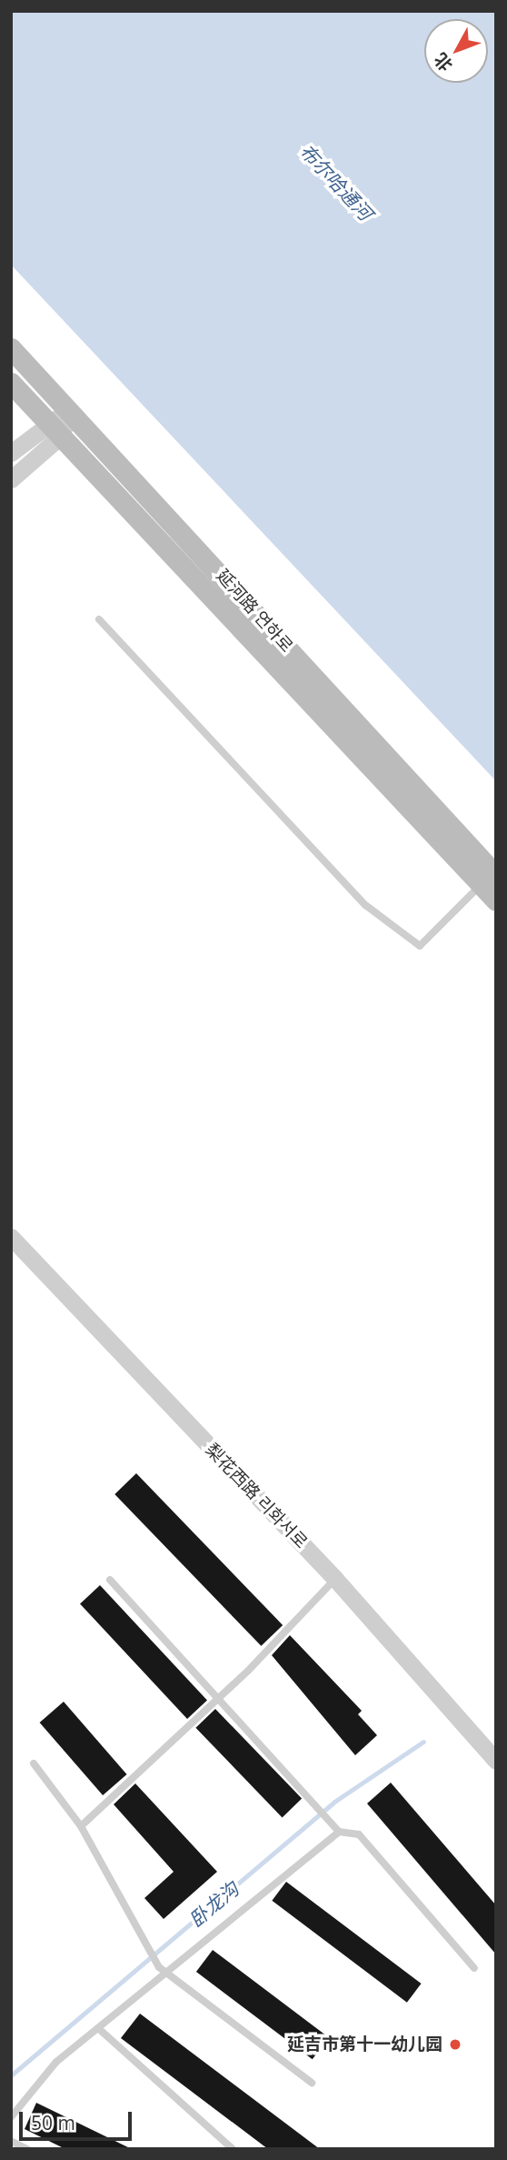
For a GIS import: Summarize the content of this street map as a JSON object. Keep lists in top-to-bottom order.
{
  "streets": {
    "main road": ["延河路 연하로"],
    "street": ["梨花西路 리화서로"]
  },
  "water": ["布尔哈通河", "卧龙沟"],
  "places": ["延吉市第十一幼儿园"],
  "scale_bar": "50 m",
  "north": "bottom left"
}
